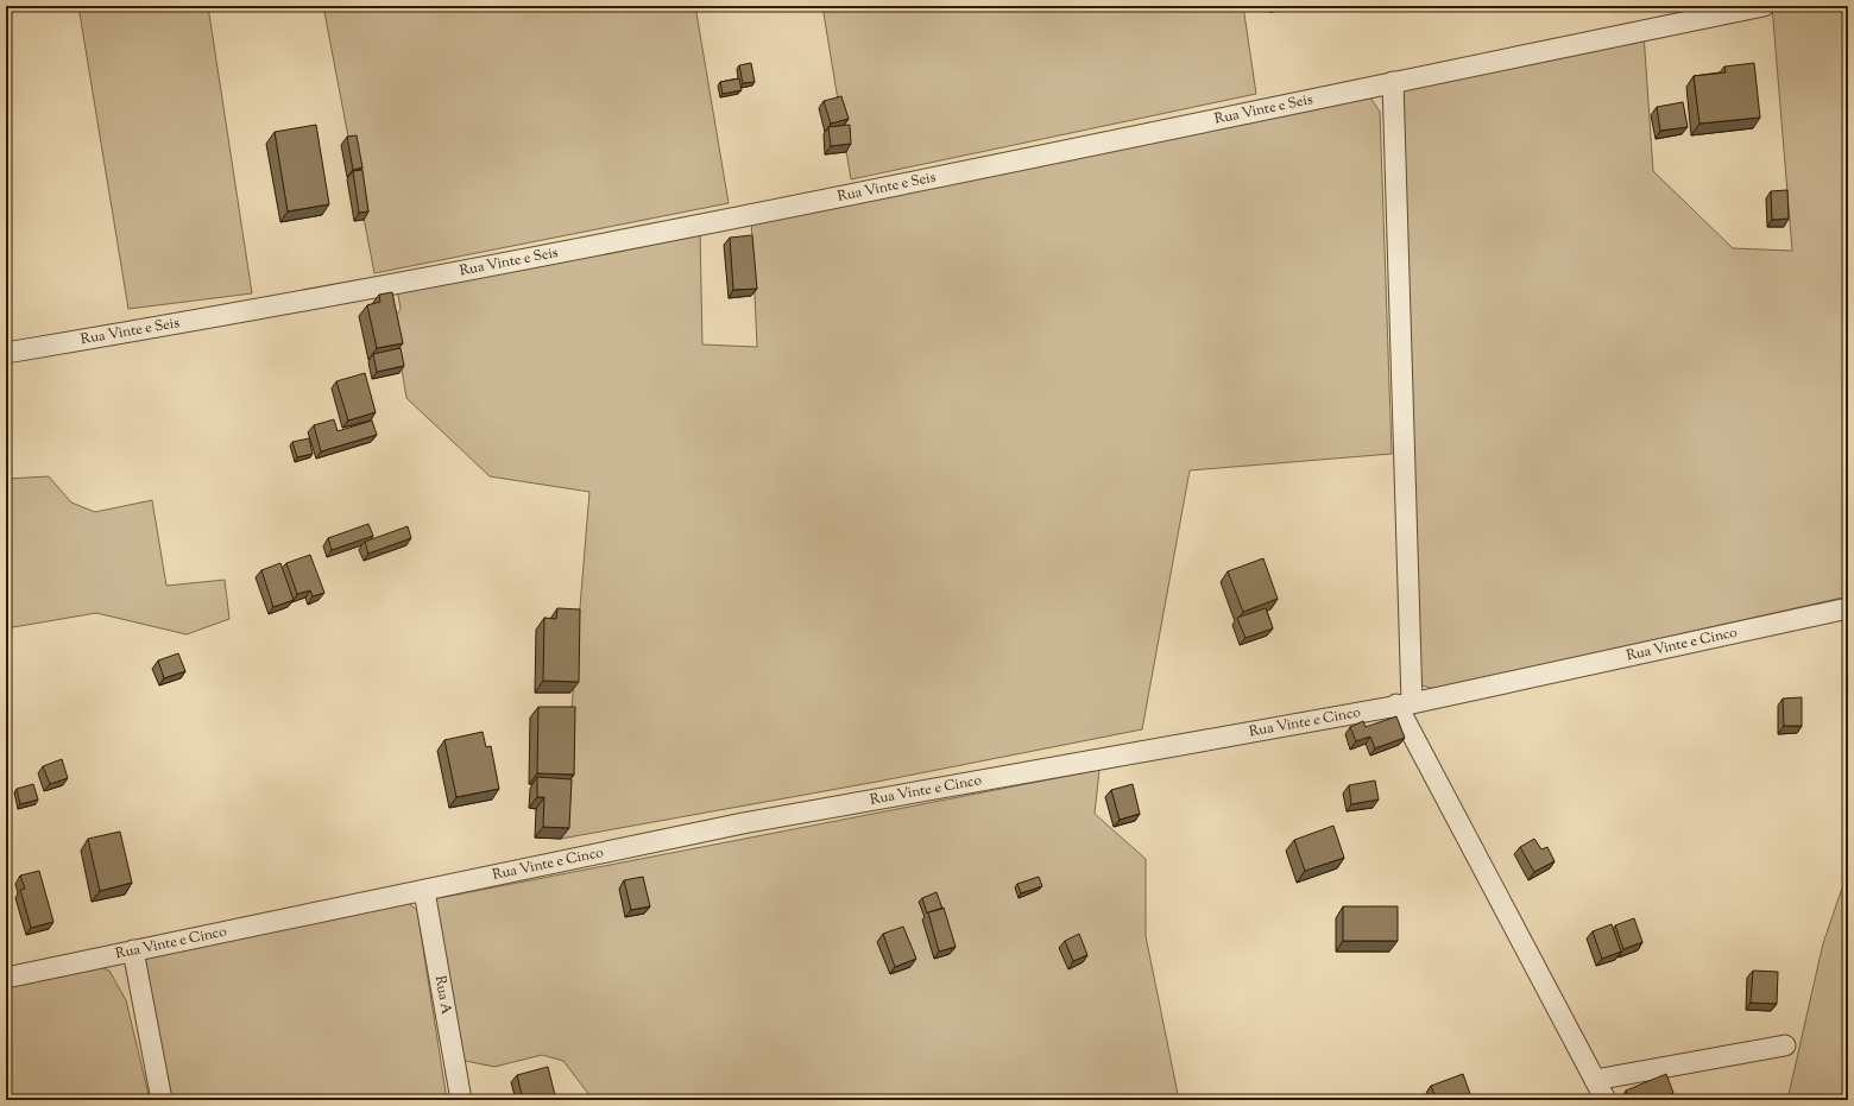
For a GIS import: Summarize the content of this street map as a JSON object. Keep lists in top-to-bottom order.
{
  "streets": {
    "street": ["Rua Vinte e Seis", "Rua Vinte e Cinco", "Rua A"]
  },
  "crossings": [
    ["Rua Vinte e Cinco", "Rua A"]
  ]
}
